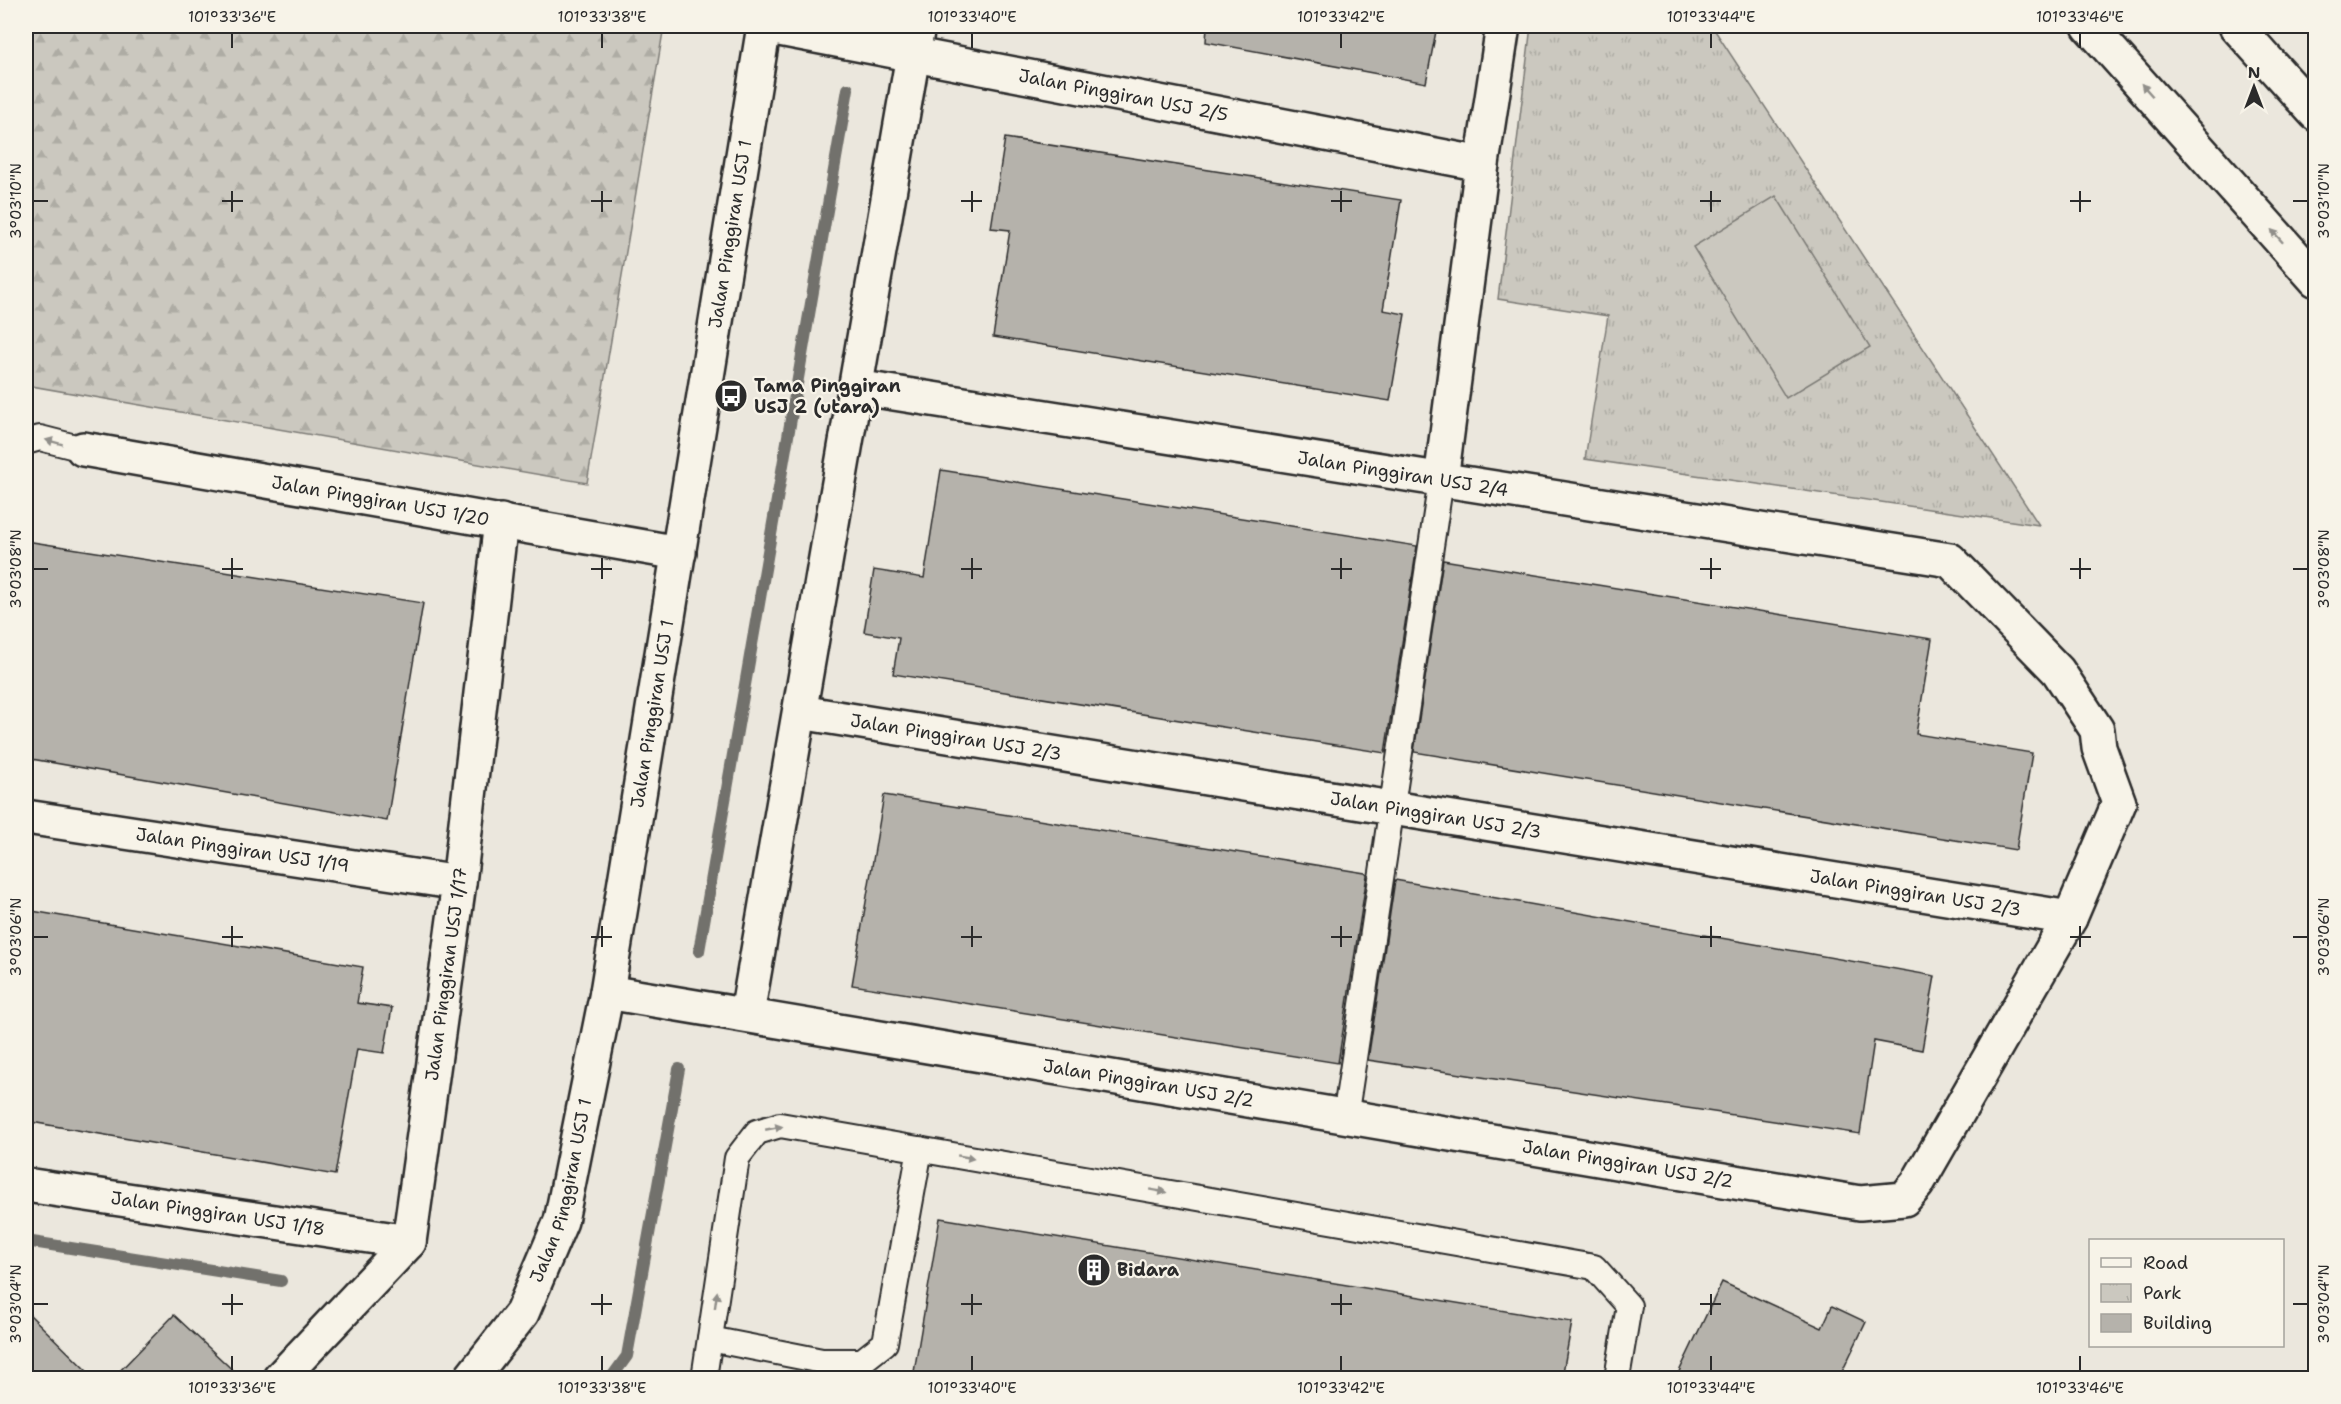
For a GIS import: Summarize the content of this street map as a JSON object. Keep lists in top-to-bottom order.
{
  "streets": {
    "main road": [
      "Jalan Pinggiran USJ 2/5",
      "Jalan Pinggiran USJ 1",
      "Jalan Pinggiran USJ 2/4",
      "Jalan Pinggiran USJ 1/20",
      "Jalan Pinggiran USJ 2/3",
      "Jalan Pinggiran USJ 1/19",
      "Jalan Pinggiran USJ 1/17",
      "Jalan Pinggiran USJ 2/2",
      "Jalan Pinggiran USJ 1/18"
    ]
  },
  "crossings": [
    ["Jalan Pinggiran USJ 2/5", "Jalan Pinggiran USJ 1"],
    ["Jalan Pinggiran USJ 1", "Jalan Pinggiran USJ 1/20"],
    ["Jalan Pinggiran USJ 1", "Jalan Pinggiran USJ 2/2"],
    ["Jalan Pinggiran USJ 2/4", "Jalan Pinggiran USJ 2/2"],
    ["Jalan Pinggiran USJ 1/20", "Jalan Pinggiran USJ 1/17"],
    ["Jalan Pinggiran USJ 2/3", "Jalan Pinggiran USJ 2/2"],
    ["Jalan Pinggiran USJ 1/19", "Jalan Pinggiran USJ 1/17"],
    ["Jalan Pinggiran USJ 1/17", "Jalan Pinggiran USJ 1/18"]
  ],
  "places": {
    "bus stop": ["Tama Pinggiran USJ 2 (utara)"],
    "building": ["Bidara"]
  },
  "legend": ["Road", "Park", "Building"],
  "north": "top",
  "coordinates": [
    "101°33'36\"E",
    "101°33'38\"E",
    "101°33'40\"E",
    "101°33'42\"E",
    "101°33'44\"E",
    "101°33'46\"E",
    "3°03'10\"N",
    "3°03'08\"N",
    "3°03'06\"N",
    "3°03'04\"N"
  ]
}
